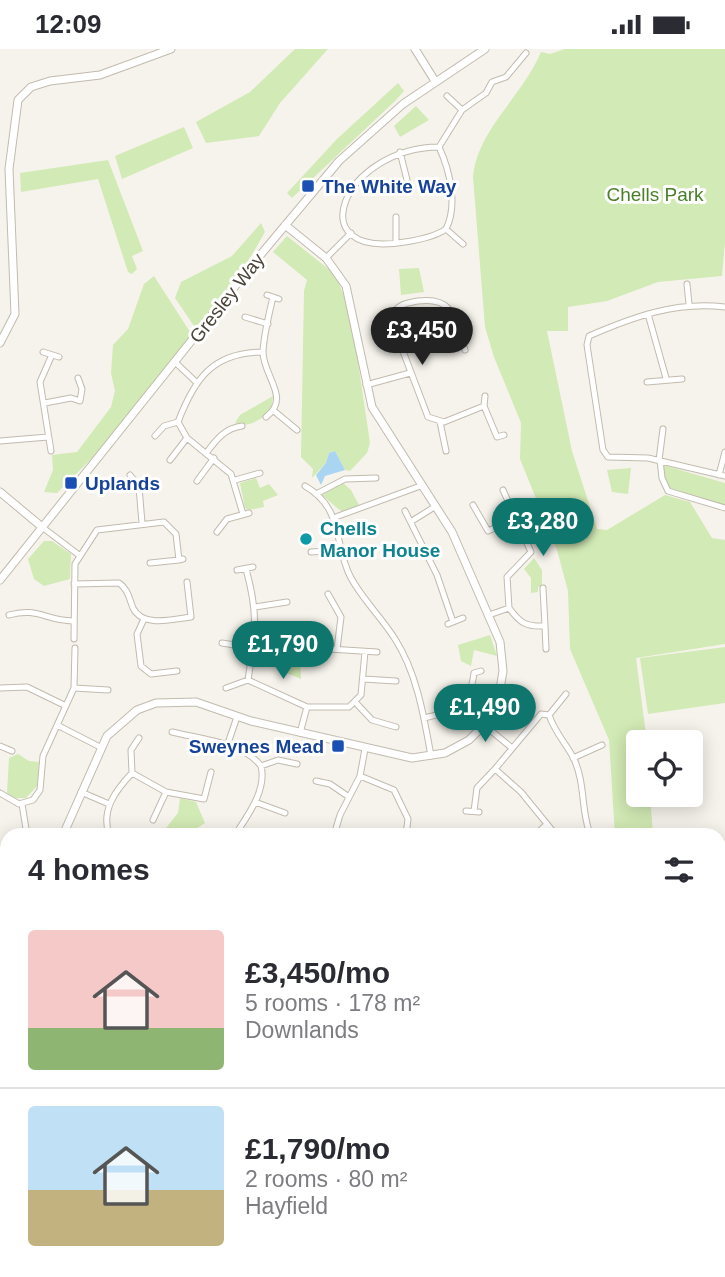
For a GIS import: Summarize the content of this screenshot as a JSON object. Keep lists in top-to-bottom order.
{
  "streets": {
    "street": ["Gresley Way"]
  },
  "parks": ["Chells Park"],
  "places": {
    "transit": ["The White Way", "Uplands", "Sweynes Mead"],
    "other": ["Chells Manor House"]
  },
  "page": {
    "status": "12:09",
    "price": [
      "£3,450",
      "£3,280",
      "£1,790",
      "£1,490"
    ],
    "heading": "4 homes",
    "list": [
      {
        "name": "£3,450/mo",
        "note": "5 rooms · 178 m² · Downlands"
      },
      {
        "name": "£1,790/mo",
        "note": "2 rooms · 80 m² · Hayfield"
      }
    ]
  }
}
